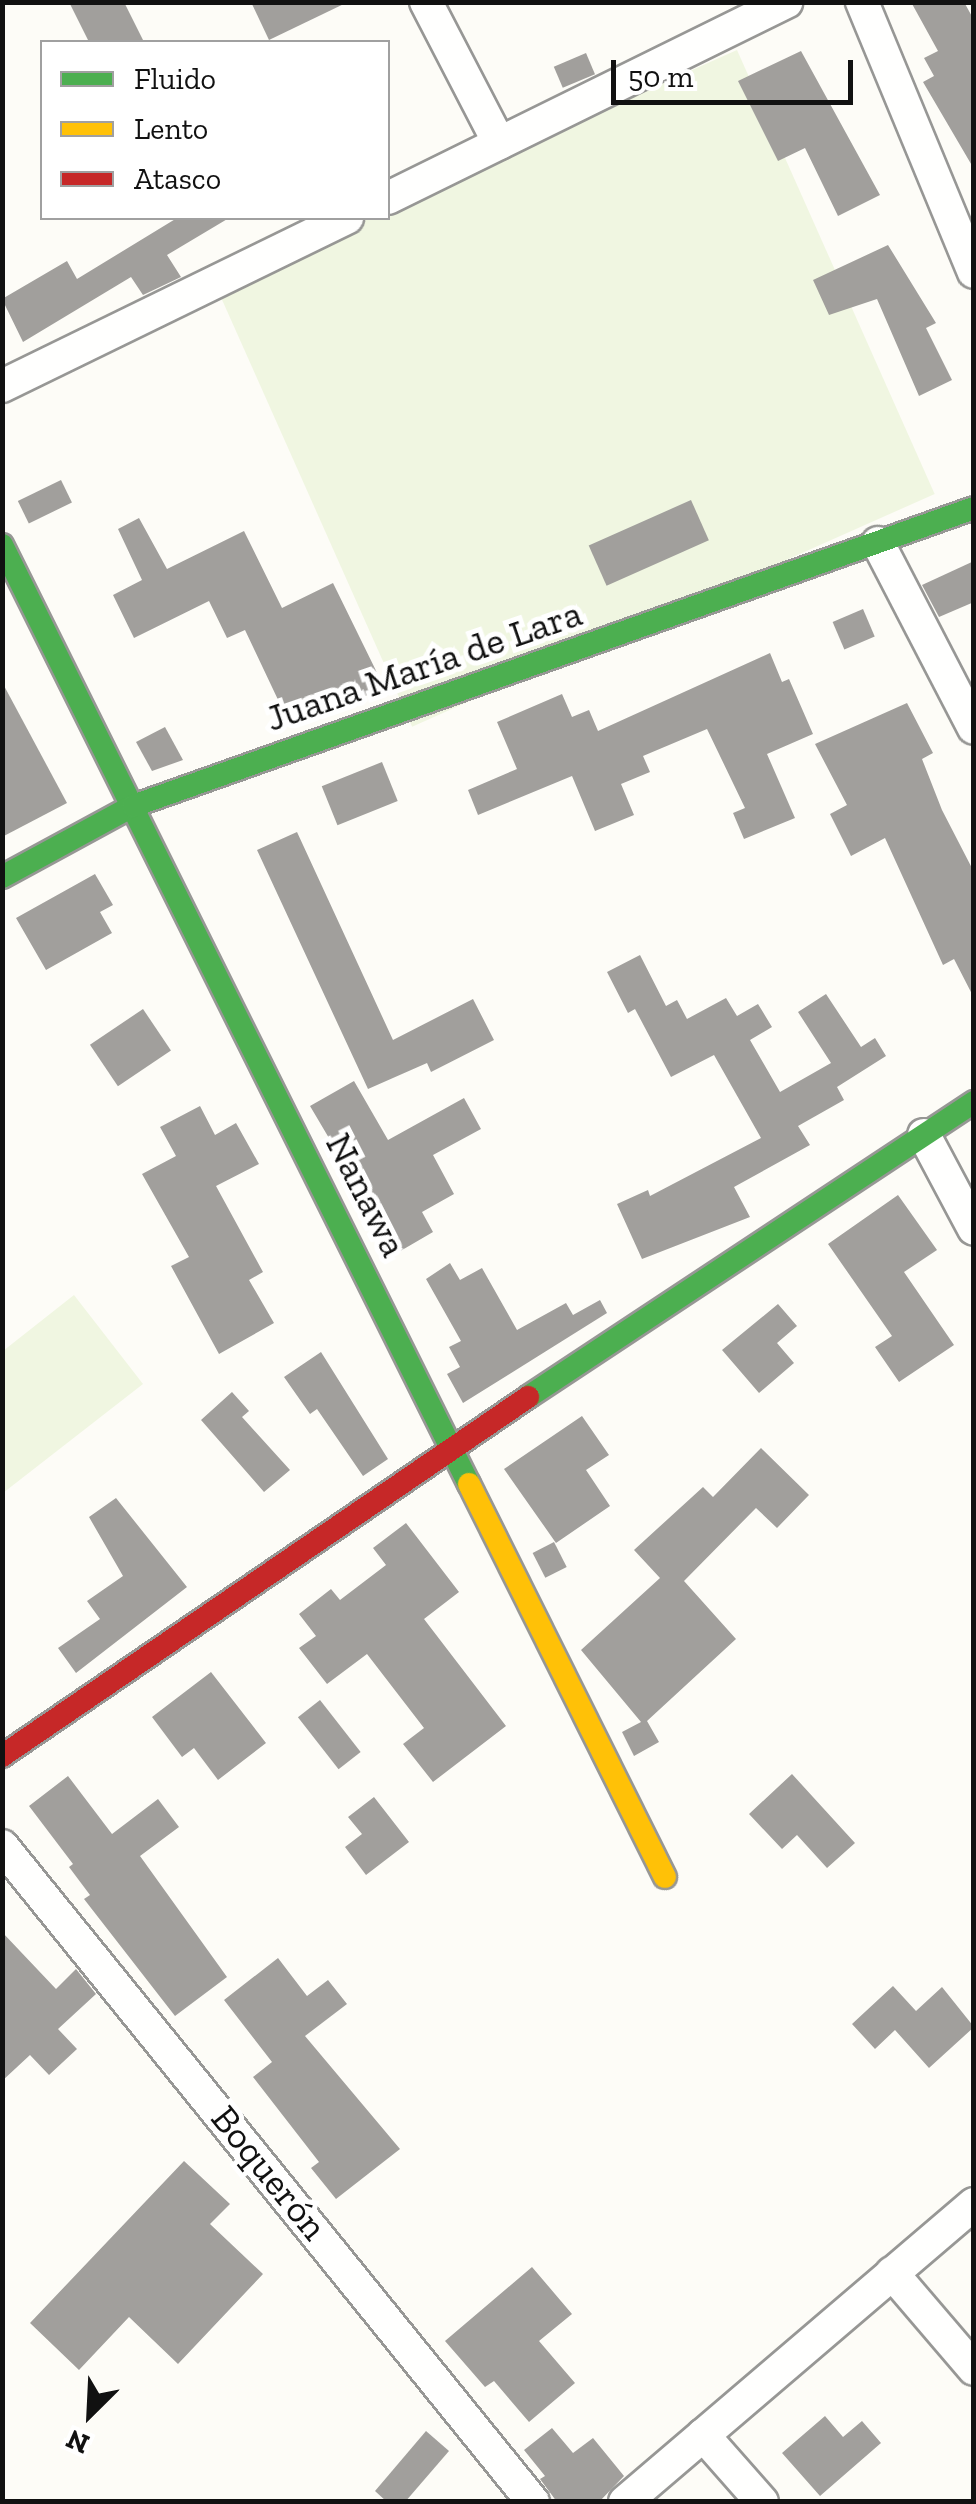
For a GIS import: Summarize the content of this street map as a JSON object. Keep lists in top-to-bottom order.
{
  "streets": {
    "street": ["Juana María de Lara", "Nanawa", "Boquerón"]
  },
  "crossings": [
    ["Juana María de Lara", "Nanawa"]
  ],
  "legend": ["Fluido", "Lento", "Atasco"],
  "scale_bar": "50 m",
  "north": "bottom left"
}
